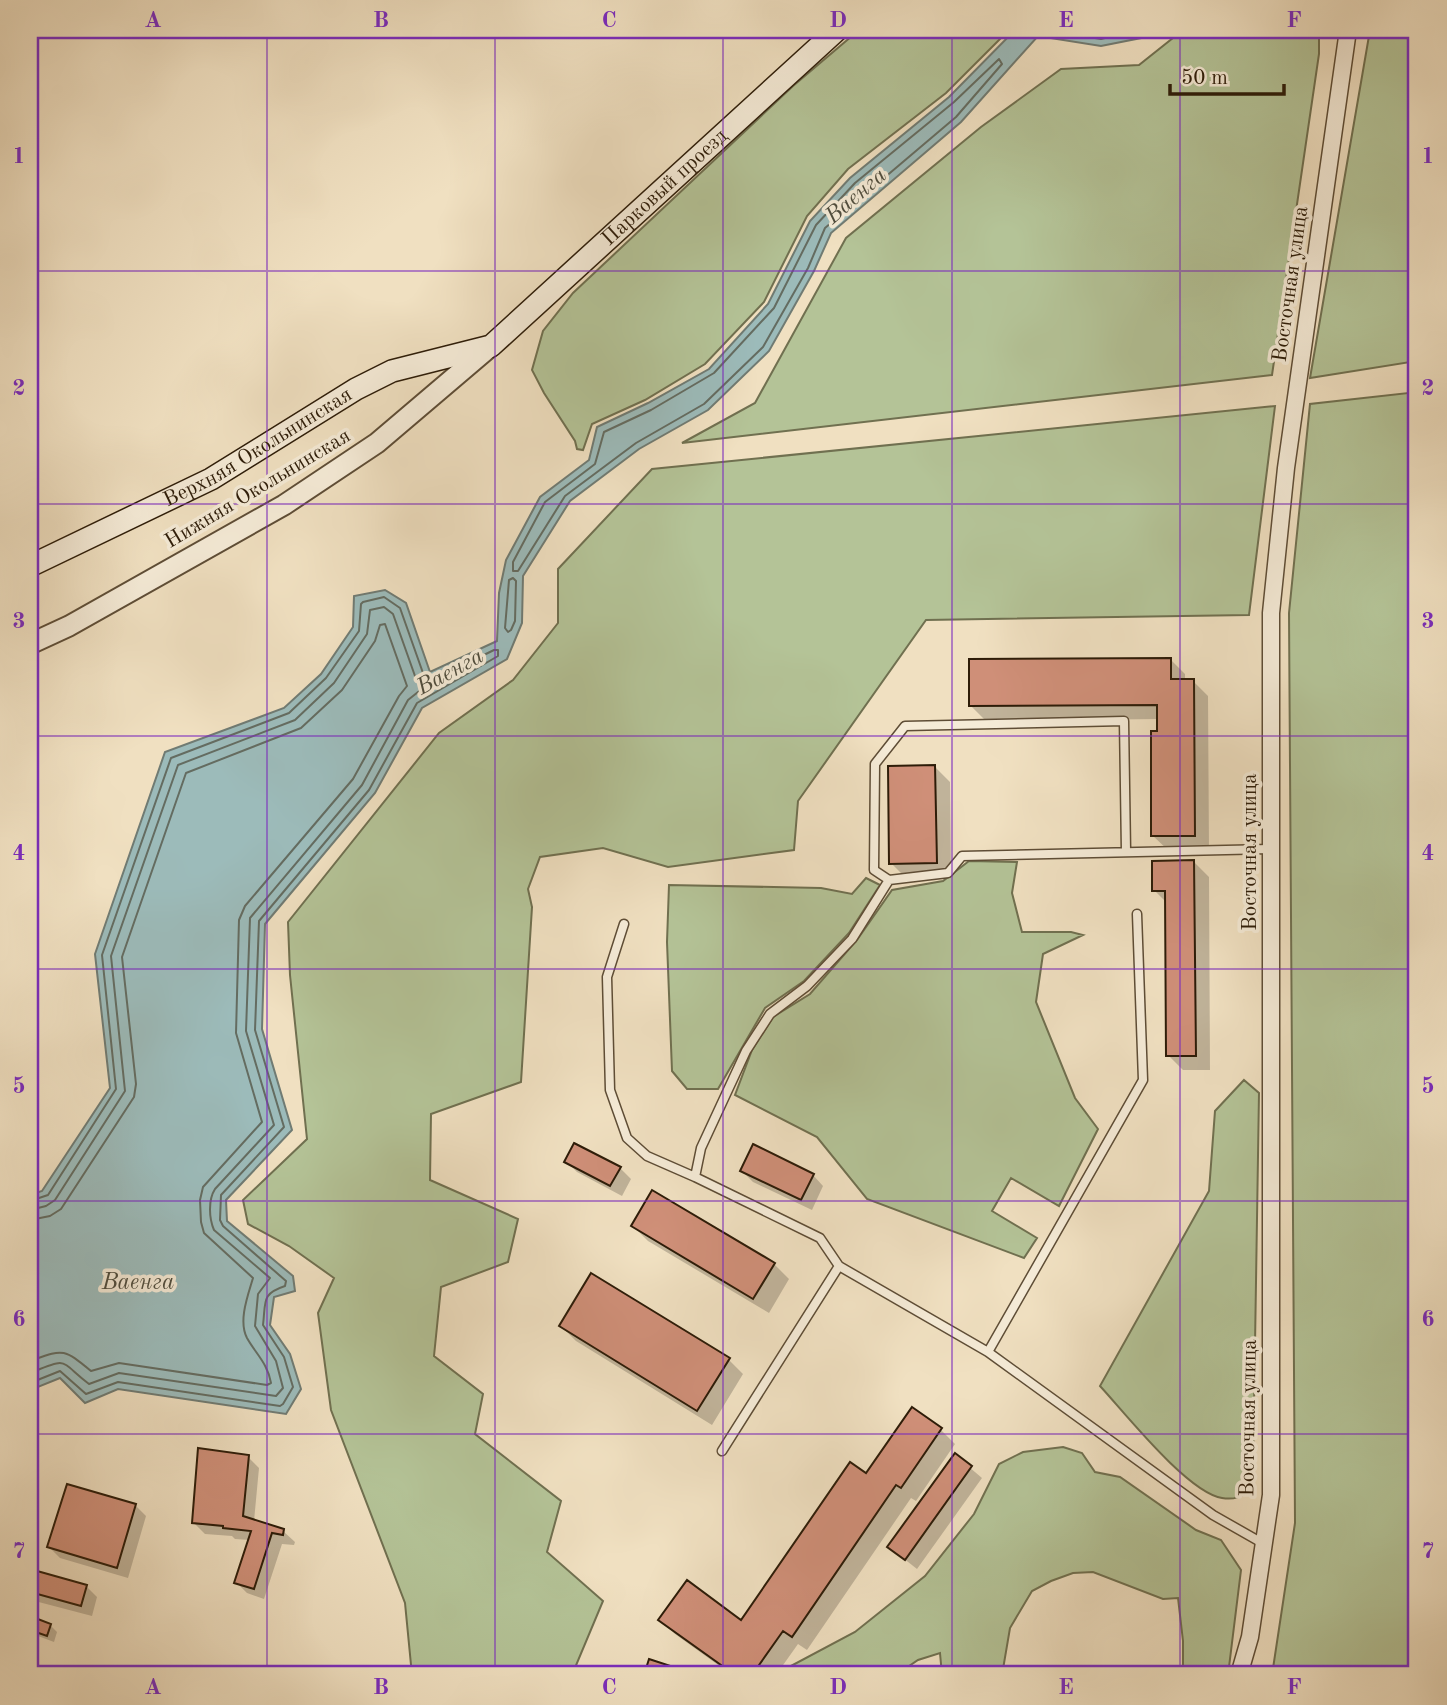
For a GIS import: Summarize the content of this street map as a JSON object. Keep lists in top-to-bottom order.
{
  "streets": {
    "main road": ["Парковый проезд", "Верхняя Окольнинская"],
    "street": ["Восточная улица", "Нижняя Окольнинская"]
  },
  "crossings": [
    ["Парковый проезд", "Верхняя Окольнинская"],
    ["Парковый проезд", "Нижняя Окольнинская"],
    ["Верхняя Окольнинская", "Нижняя Окольнинская"]
  ],
  "water": ["Ваенга"],
  "scale_bar": "50 m",
  "grid": {
    "columns": [
      "A",
      "B",
      "C",
      "D",
      "E",
      "F"
    ],
    "rows": [
      "1",
      "2",
      "3",
      "4",
      "5",
      "6",
      "7"
    ]
  }
}
